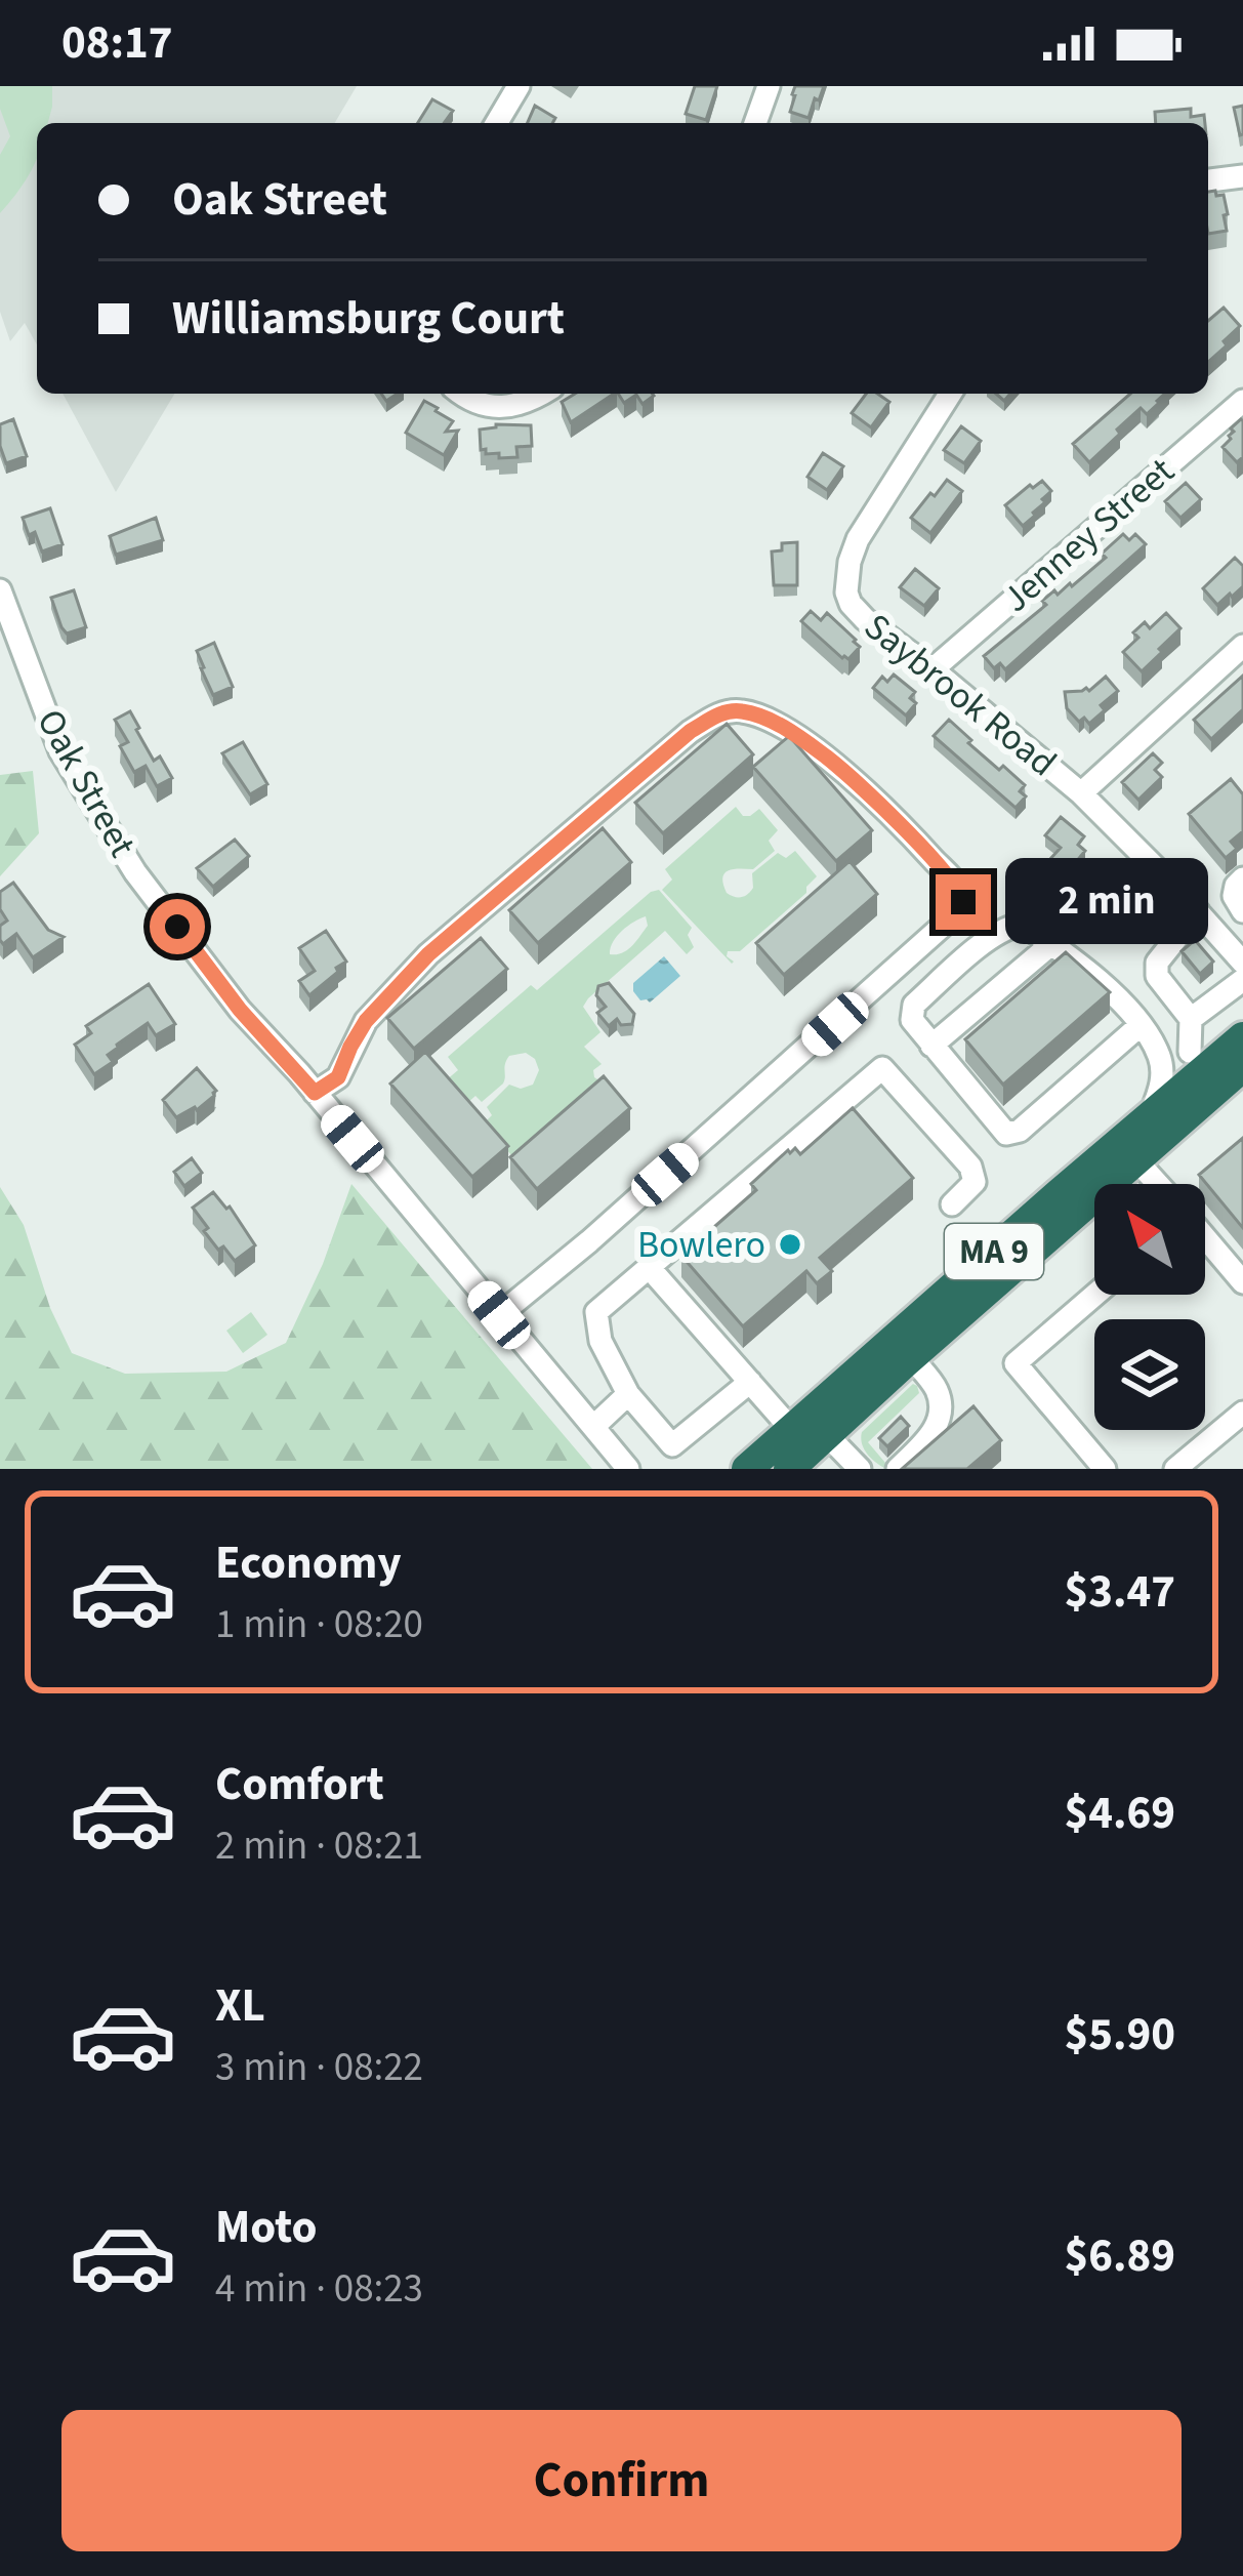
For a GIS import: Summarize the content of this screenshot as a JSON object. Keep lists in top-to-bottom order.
{
  "streets": {
    "highway": ["MA 9"],
    "street": ["Jenney Street", "Saybrook Road", "Oak Street"]
  },
  "crossings": [
    ["Jenney Street", "Saybrook Road"]
  ],
  "places": ["Bowlero"],
  "north": "top left",
  "page": {
    "status": "08:17",
    "banner": ["Oak Street", "Williamsburg Court"],
    "bubble": "2 min",
    "list": [
      {
        "name": "Economy",
        "note": "1 min · 08:20",
        "value": "$3.47"
      },
      {
        "name": "Comfort",
        "note": "2 min · 08:21",
        "value": "$4.69"
      },
      {
        "name": "XL",
        "note": "3 min · 08:22",
        "value": "$5.90"
      },
      {
        "name": "Moto",
        "note": "4 min · 08:23",
        "value": "$6.89"
      }
    ],
    "buttons": "Confirm"
  }
}
